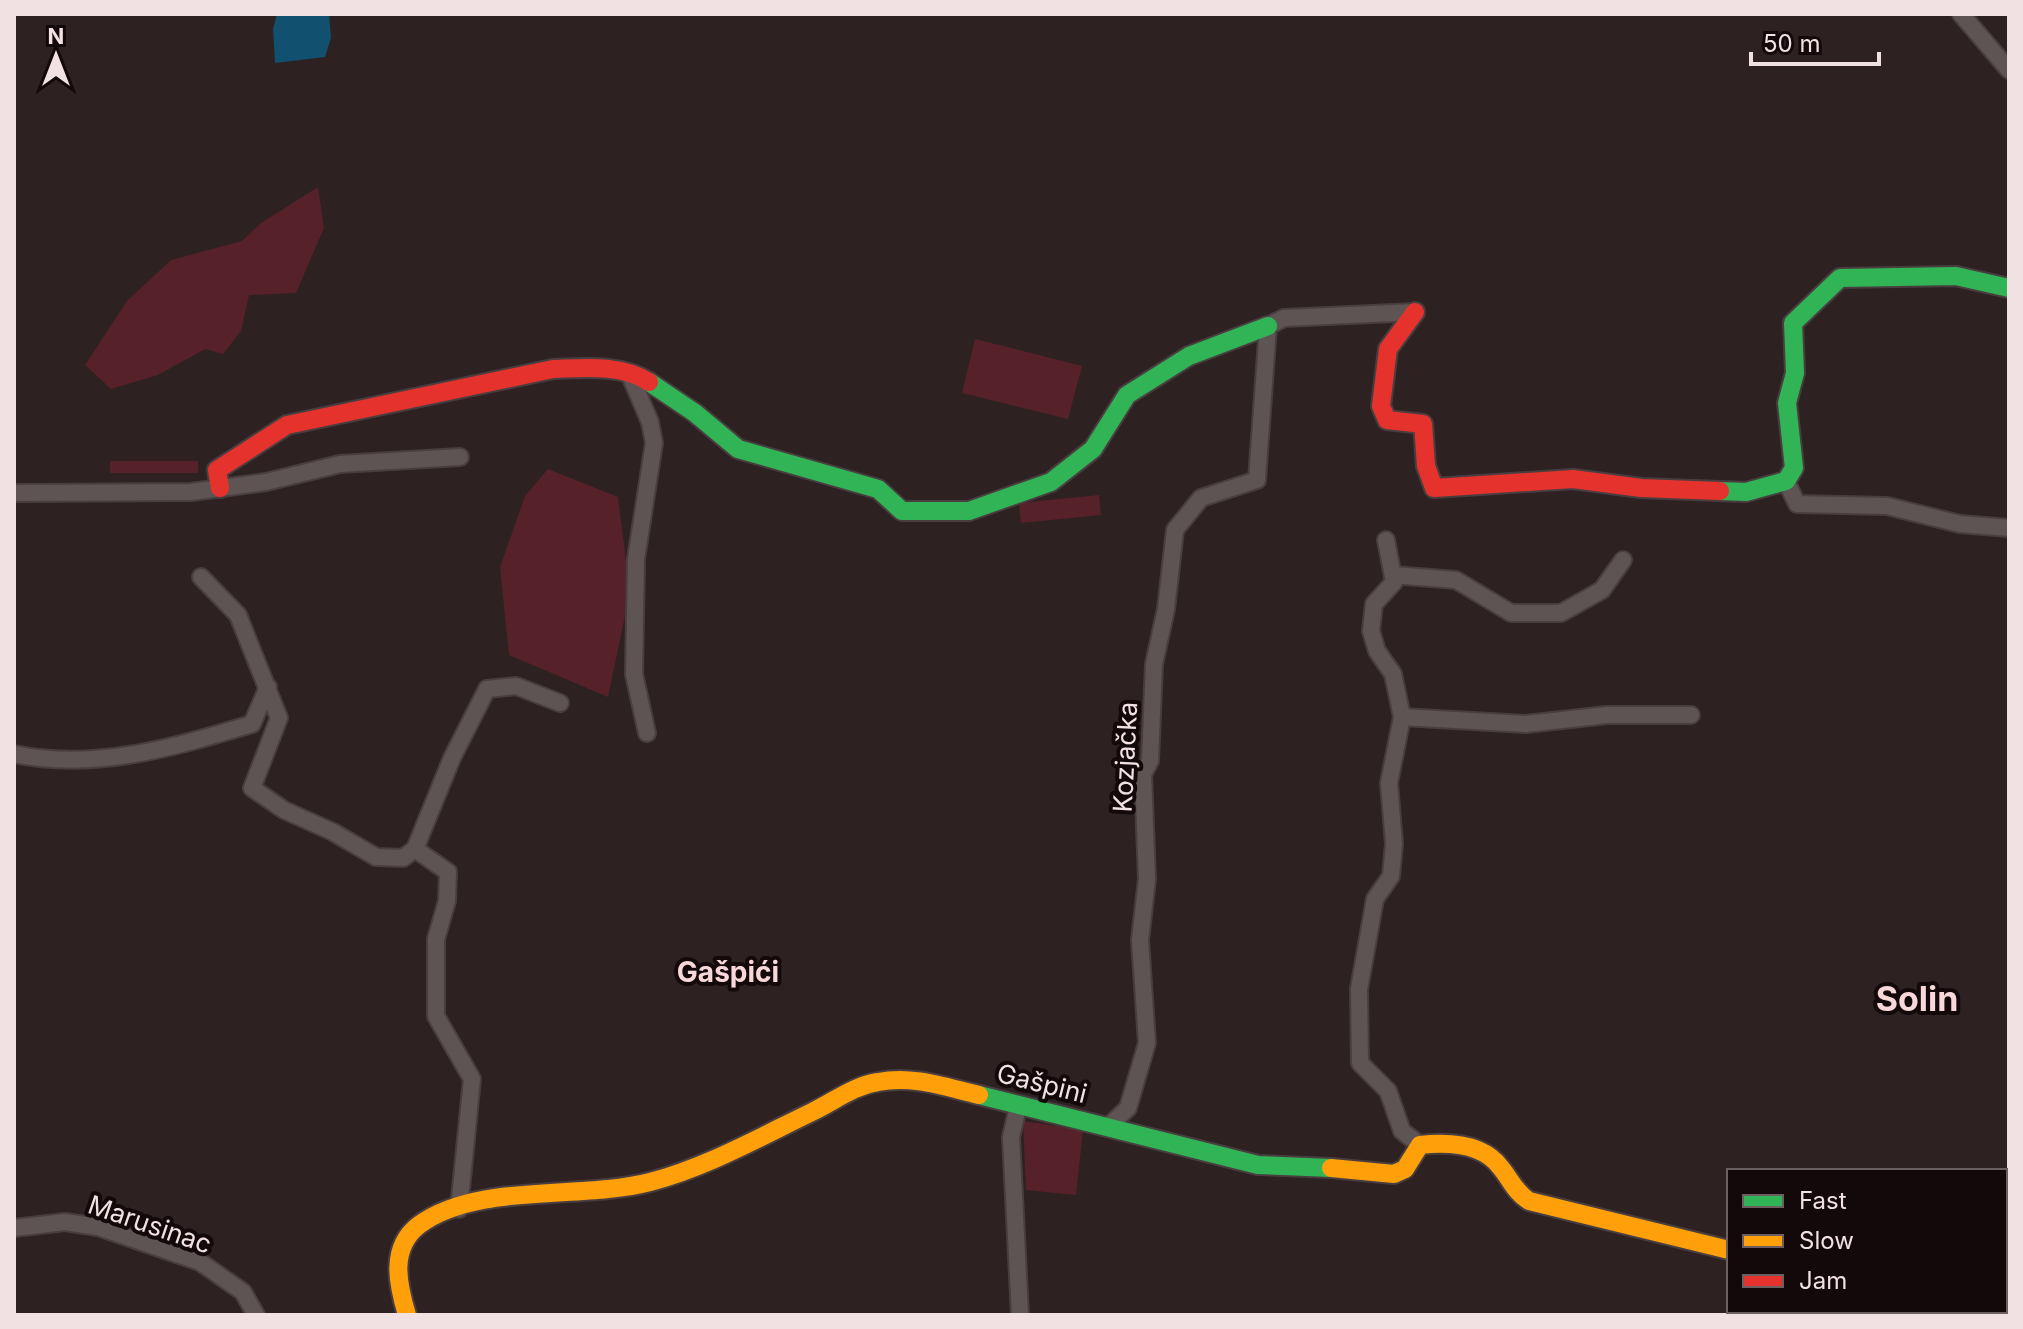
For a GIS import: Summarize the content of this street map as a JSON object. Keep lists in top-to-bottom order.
{
  "streets": {
    "street": ["Kozjačka", "Gašpini", "Marusinac"]
  },
  "crossings": [
    ["Kozjačka", "Gašpini"]
  ],
  "districts": ["Gašpići", "Solin"],
  "legend": ["Fast", "Slow", "Jam"],
  "scale_bar": "50 m",
  "north": "top"
}
